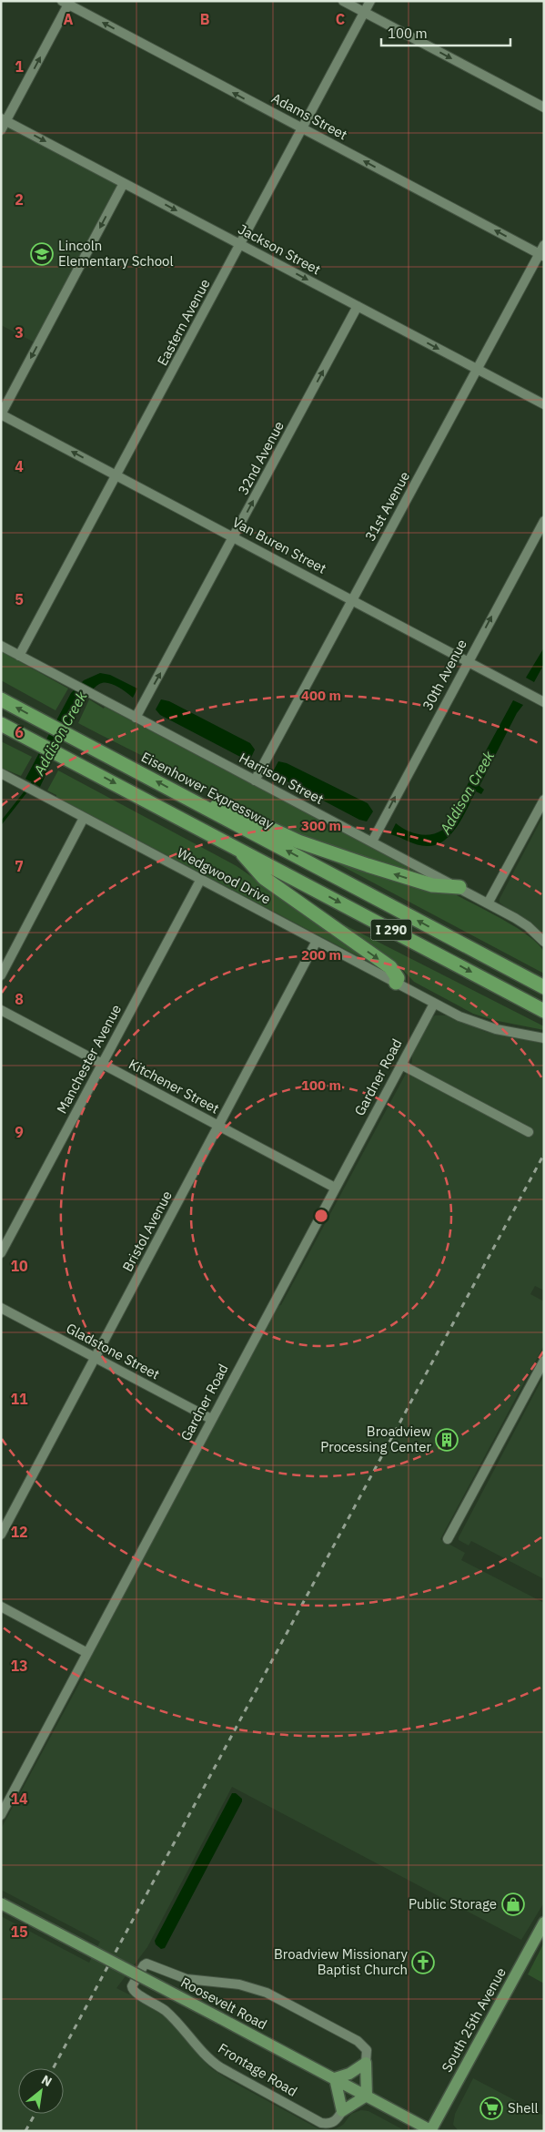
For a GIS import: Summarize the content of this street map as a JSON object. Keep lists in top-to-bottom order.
{
  "streets": {
    "highway": ["Eisenhower Expressway", "I 290"],
    "main road": ["Roosevelt Road", "South 25th Avenue"],
    "street": [
      "Adams Street",
      "Jackson Street",
      "Eastern Avenue",
      "32nd Avenue",
      "31st Avenue",
      "Van Buren Street",
      "30th Avenue",
      "Harrison Street",
      "Wedgwood Drive",
      "Manchester Avenue",
      "Gardner Road",
      "Kitchener Street",
      "Bristol Avenue",
      "Gladstone Street",
      "Frontage Road"
    ]
  },
  "crossings": [
    ["Adams Street", "Eastern Avenue"],
    ["Adams Street", "31st Avenue"],
    ["Jackson Street", "Eastern Avenue"],
    ["Jackson Street", "32nd Avenue"],
    ["Jackson Street", "31st Avenue"],
    ["Eastern Avenue", "Van Buren Street"],
    ["Eastern Avenue", "Harrison Street"],
    ["32nd Avenue", "Van Buren Street"],
    ["32nd Avenue", "Harrison Street"],
    ["31st Avenue", "Van Buren Street"],
    ["31st Avenue", "Harrison Street"],
    ["Van Buren Street", "30th Avenue"],
    ["30th Avenue", "Harrison Street"],
    ["Wedgwood Drive", "Manchester Avenue"],
    ["Wedgwood Drive", "Gardner Road"],
    ["Wedgwood Drive", "Bristol Avenue"],
    ["Manchester Avenue", "Kitchener Street"],
    ["Gardner Road", "Kitchener Street"],
    ["Gardner Road", "Gladstone Street"],
    ["Kitchener Street", "Bristol Avenue"],
    ["Bristol Avenue", "Gladstone Street"],
    ["Roosevelt Road", "South 25th Avenue"]
  ],
  "one_way": [
    "Adams Street",
    "Jackson Street",
    "32nd Avenue",
    "30th Avenue"
  ],
  "water": ["Addison Creek"],
  "places": {
    "school or university": ["Lincoln Elementary School"],
    "building": ["Broadview Processing Center"],
    "shop": ["Public Storage"],
    "church": ["Broadview Missionary Baptist Church"],
    "supermarket": ["Shell"]
  },
  "scale_bar": "100 m",
  "north": "top right",
  "grid": {
    "columns": ["A", "B", "C"],
    "rows": [
      "1",
      "2",
      "3",
      "4",
      "5",
      "6",
      "7",
      "8",
      "9",
      "10",
      "11",
      "12",
      "13",
      "14",
      "15"
    ]
  },
  "rings": [
    "400 m",
    "300 m",
    "200 m",
    "100 m"
  ]
}
